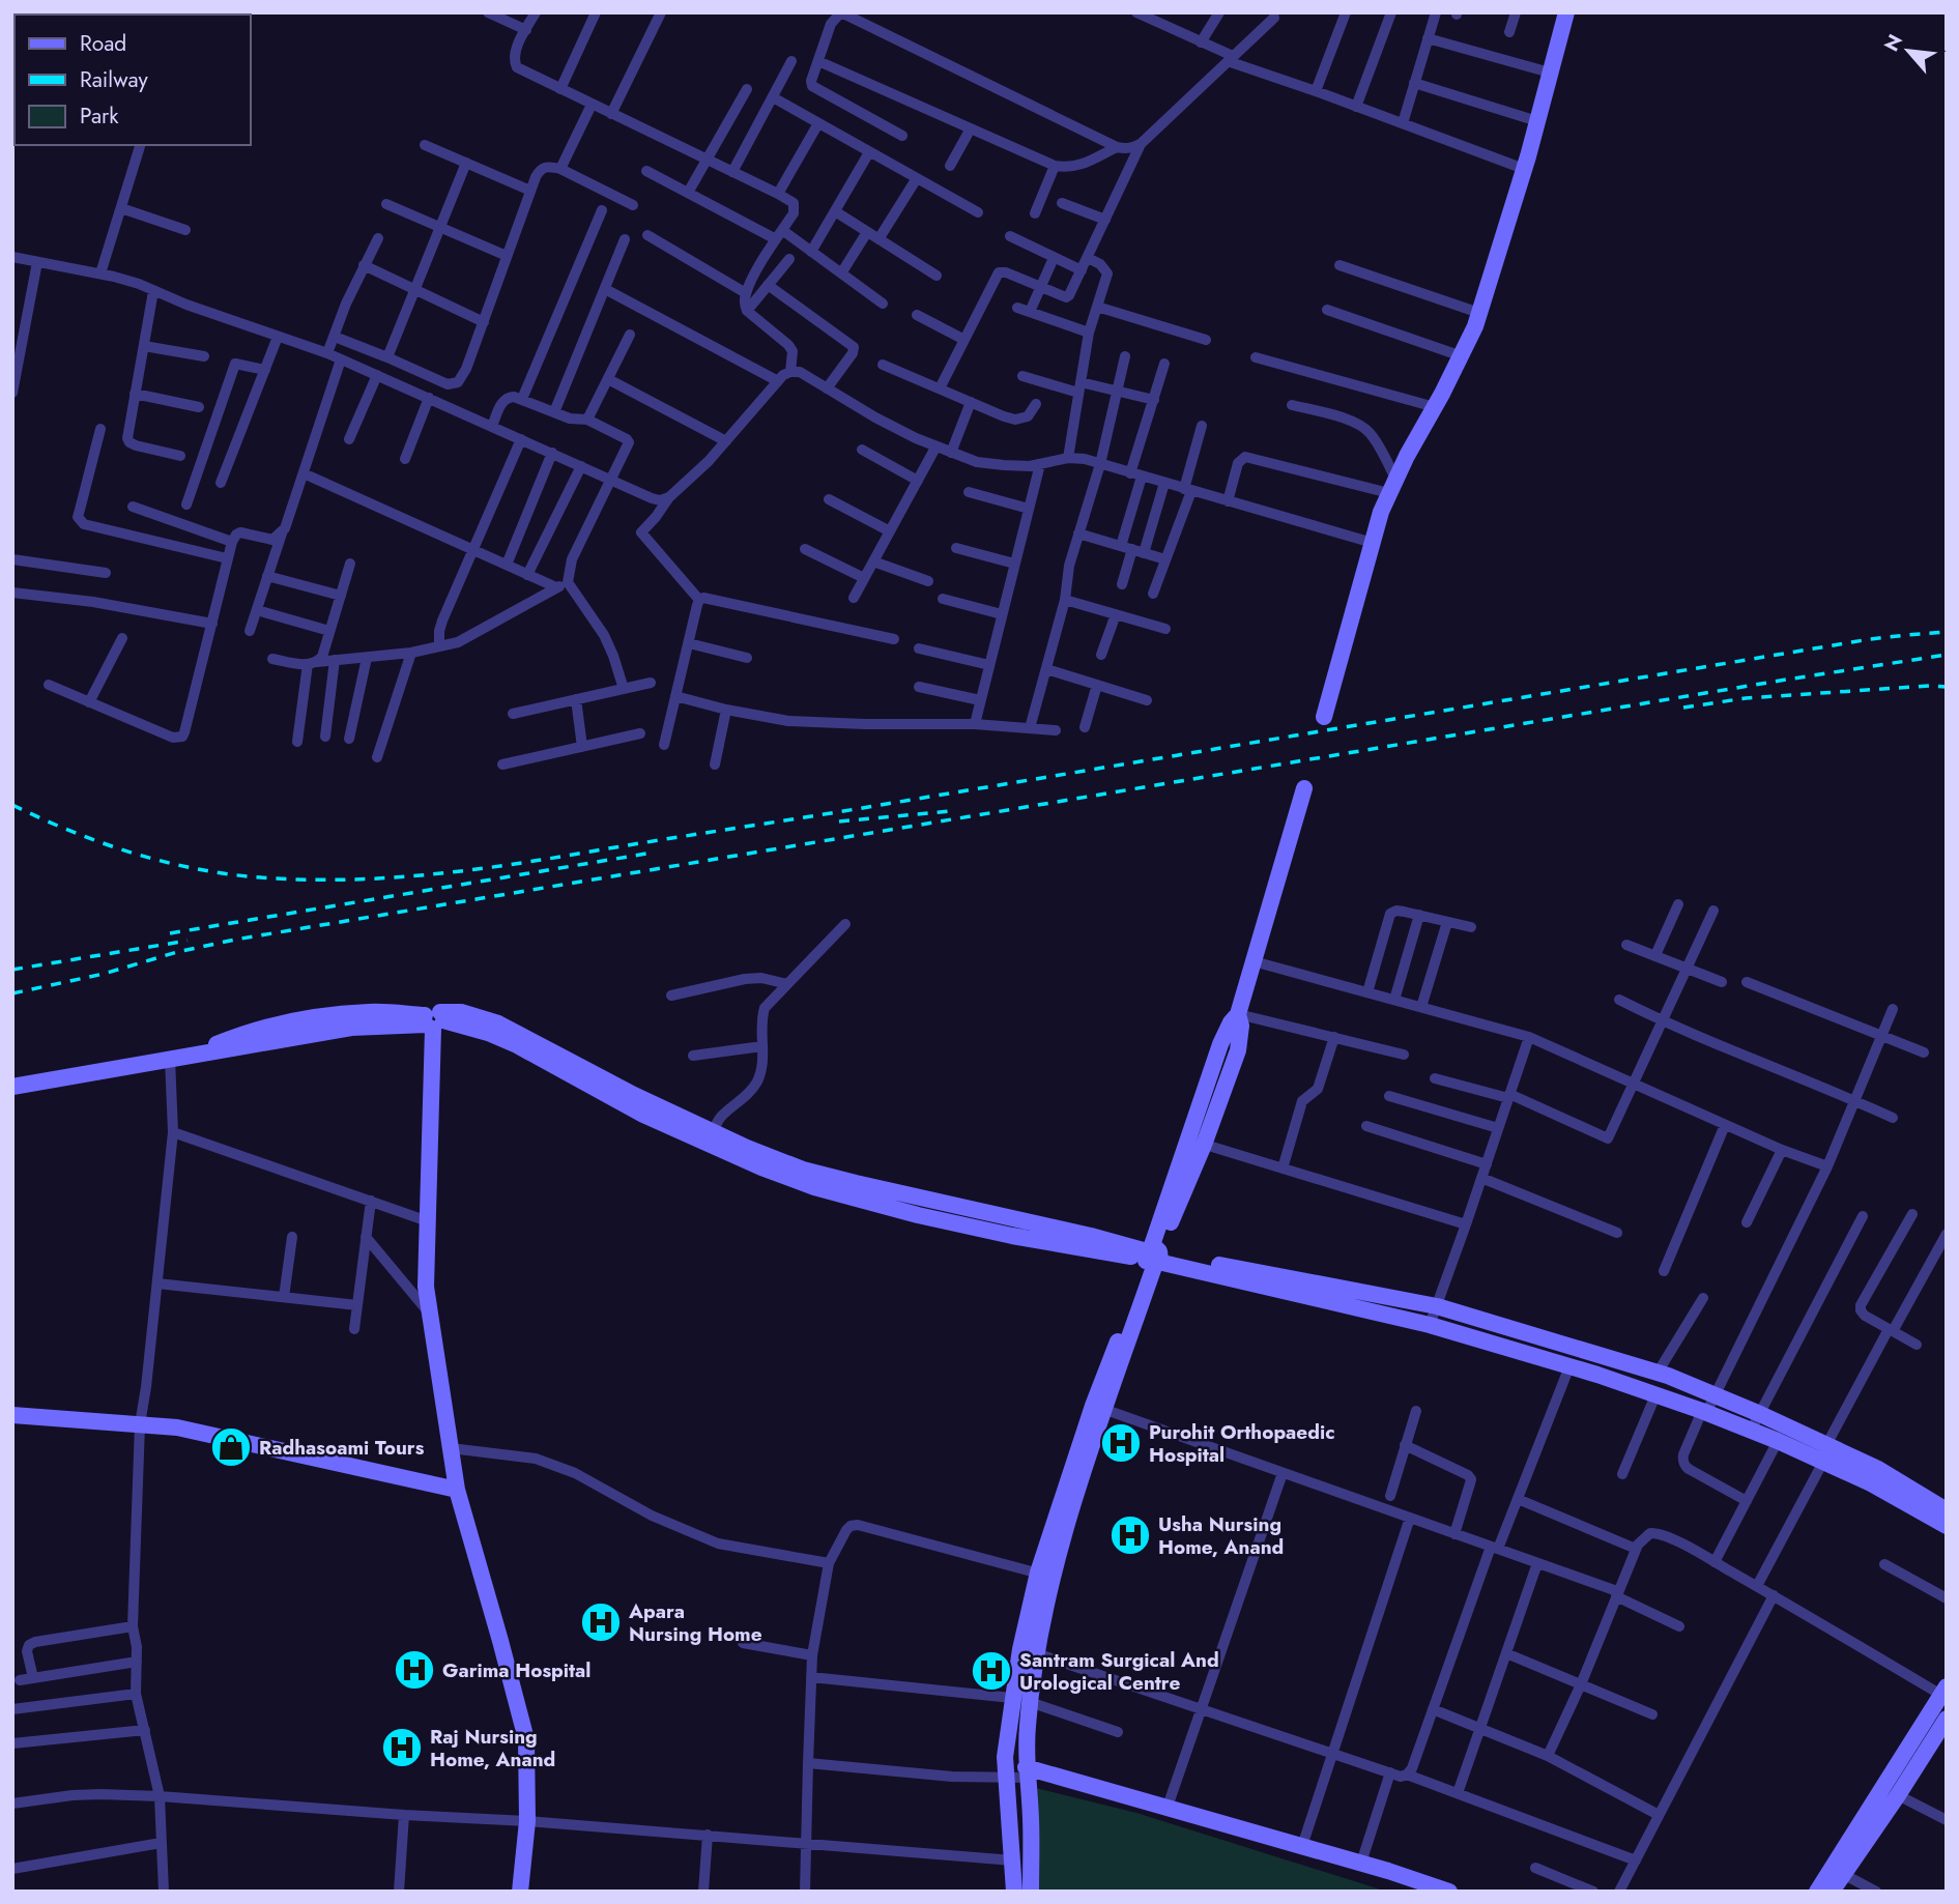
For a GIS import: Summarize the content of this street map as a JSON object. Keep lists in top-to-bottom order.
{
  "places": {
    "hospital": [
      "Purohit Orthopaedic Hospital",
      "Usha Nursing Home, Anand",
      "Apara Nursing Home",
      "Garima Hospital",
      "Santram Surgical And Urological Centre",
      "Raj Nursing Home, Anand"
    ],
    "shop": ["Radhasoami Tours"]
  },
  "legend": ["Road", "Railway", "Park"],
  "north": "top left"
}
